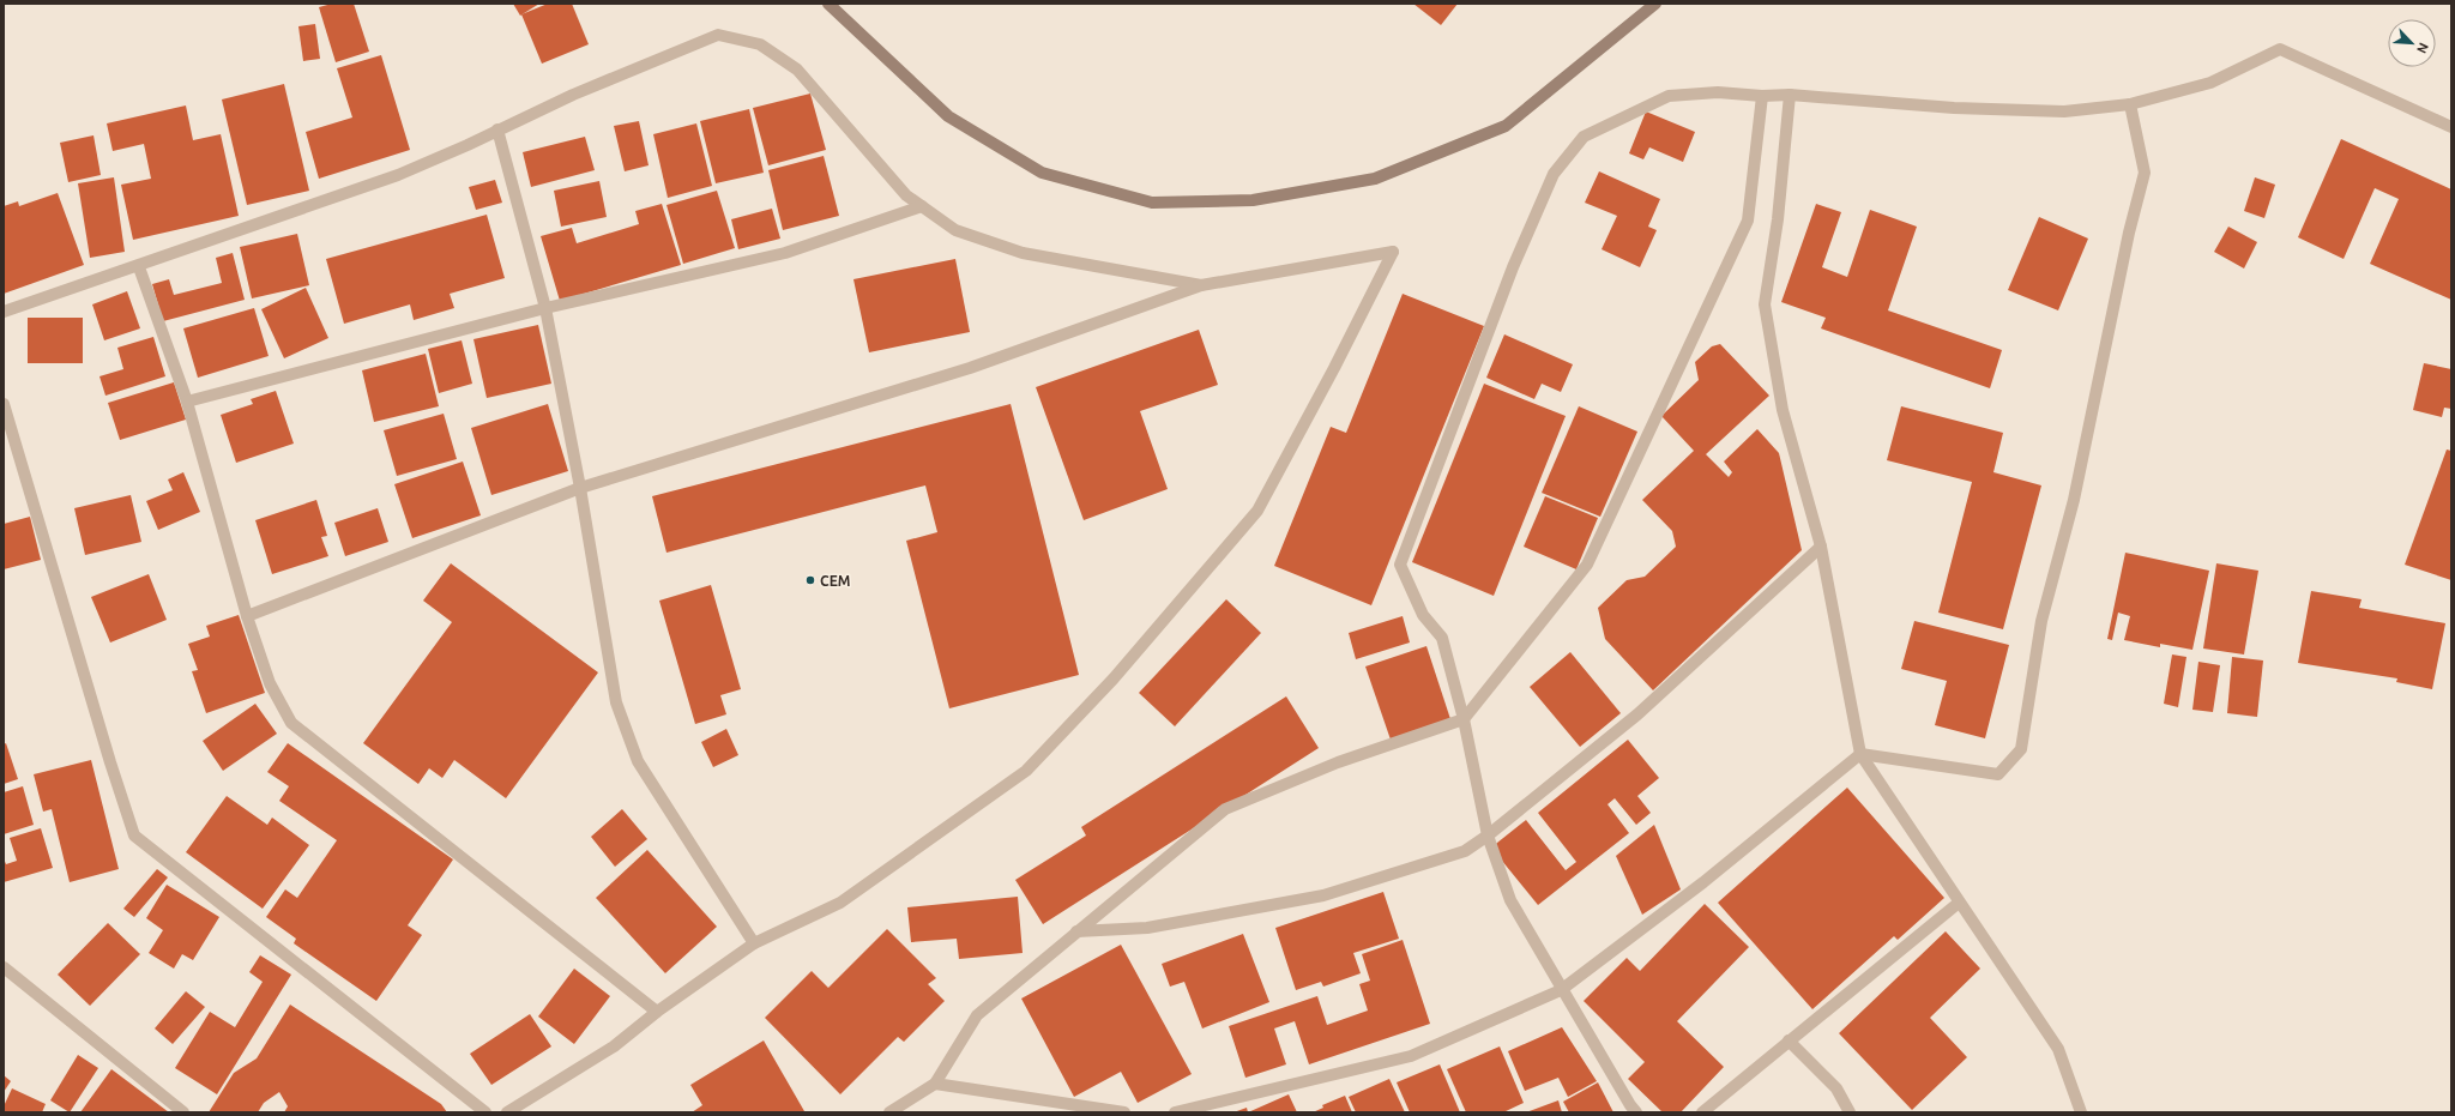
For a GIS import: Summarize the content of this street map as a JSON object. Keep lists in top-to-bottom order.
{
  "places": ["CEM"],
  "north": "bottom right"
}
